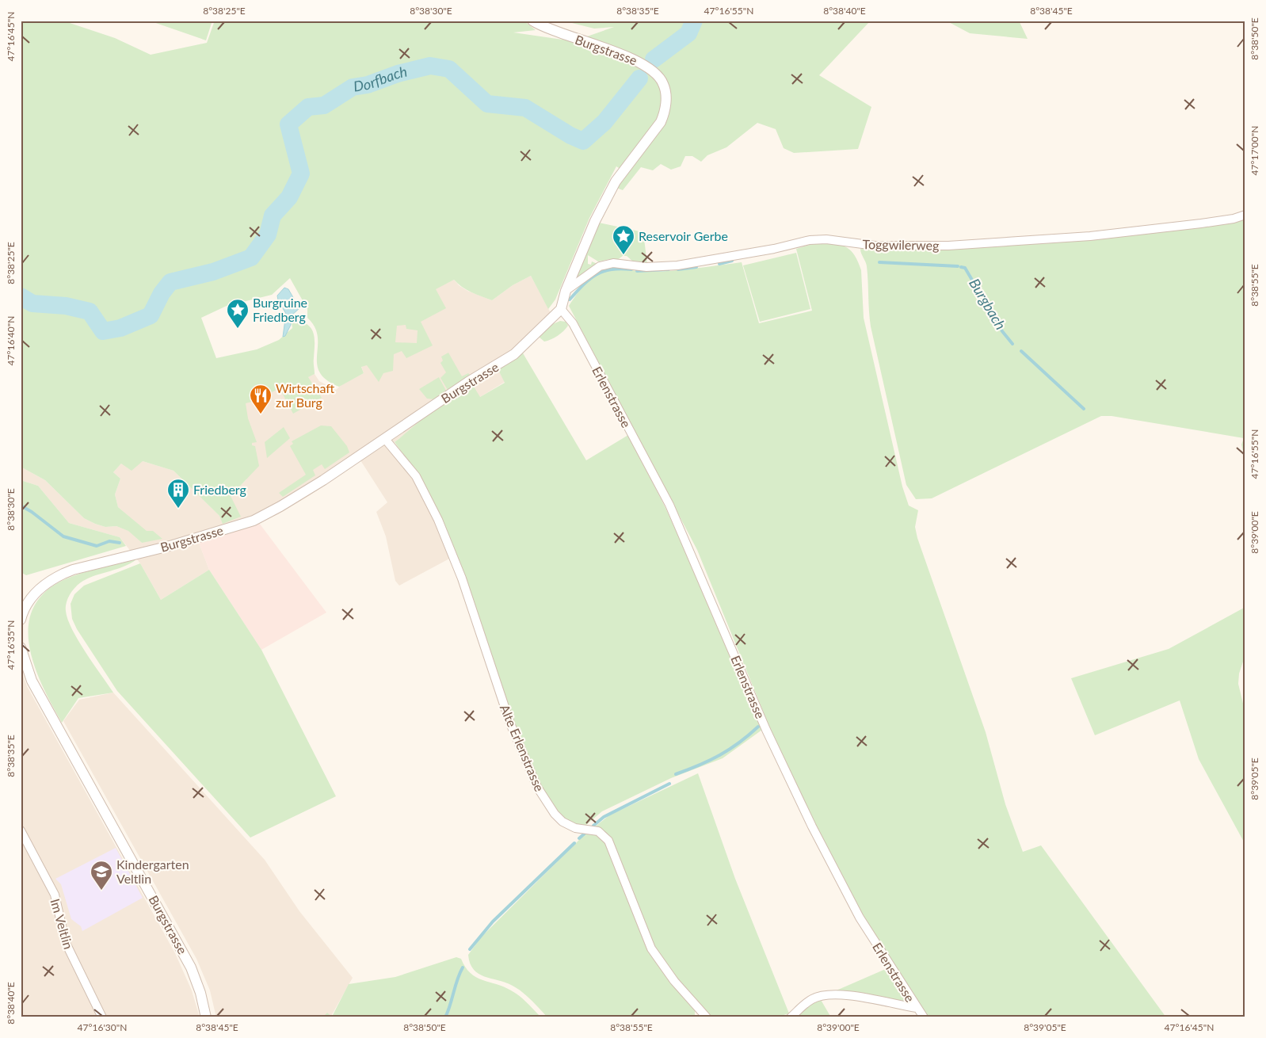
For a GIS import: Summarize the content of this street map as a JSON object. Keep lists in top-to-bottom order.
{
  "streets": {
    "street": [
      "Burgstrasse",
      "Toggwilerweg",
      "Erlenstrasse",
      "Alte Erlenstrasse",
      "Im Veltlin"
    ]
  },
  "crossings": [
    ["Burgstrasse", "Toggwilerweg"],
    ["Burgstrasse", "Erlenstrasse"],
    ["Burgstrasse", "Alte Erlenstrasse"]
  ],
  "water": ["Dorfbach", "Burgbach"],
  "places": {
    "place": ["Reservoir Gerbe", "Burgruine Friedberg"],
    "restaurant": ["Wirtschaft zur Burg"],
    "building": ["Friedberg"],
    "school or university": ["Kindergarten Veltlin"]
  },
  "coordinates": [
    "8°38'25\"E",
    "8°38'30\"E",
    "8°38'35\"E",
    "47°16'55\"N",
    "8°38'40\"E",
    "8°38'45\"E",
    "47°16'45\"N",
    "8°38'50\"E",
    "47°17'00\"N",
    "8°38'55\"E",
    "47°16'40\"N",
    "8°39'00\"E",
    "47°16'35\"N",
    "8°39'05\"E",
    "47°16'30\"N"
  ]
}
